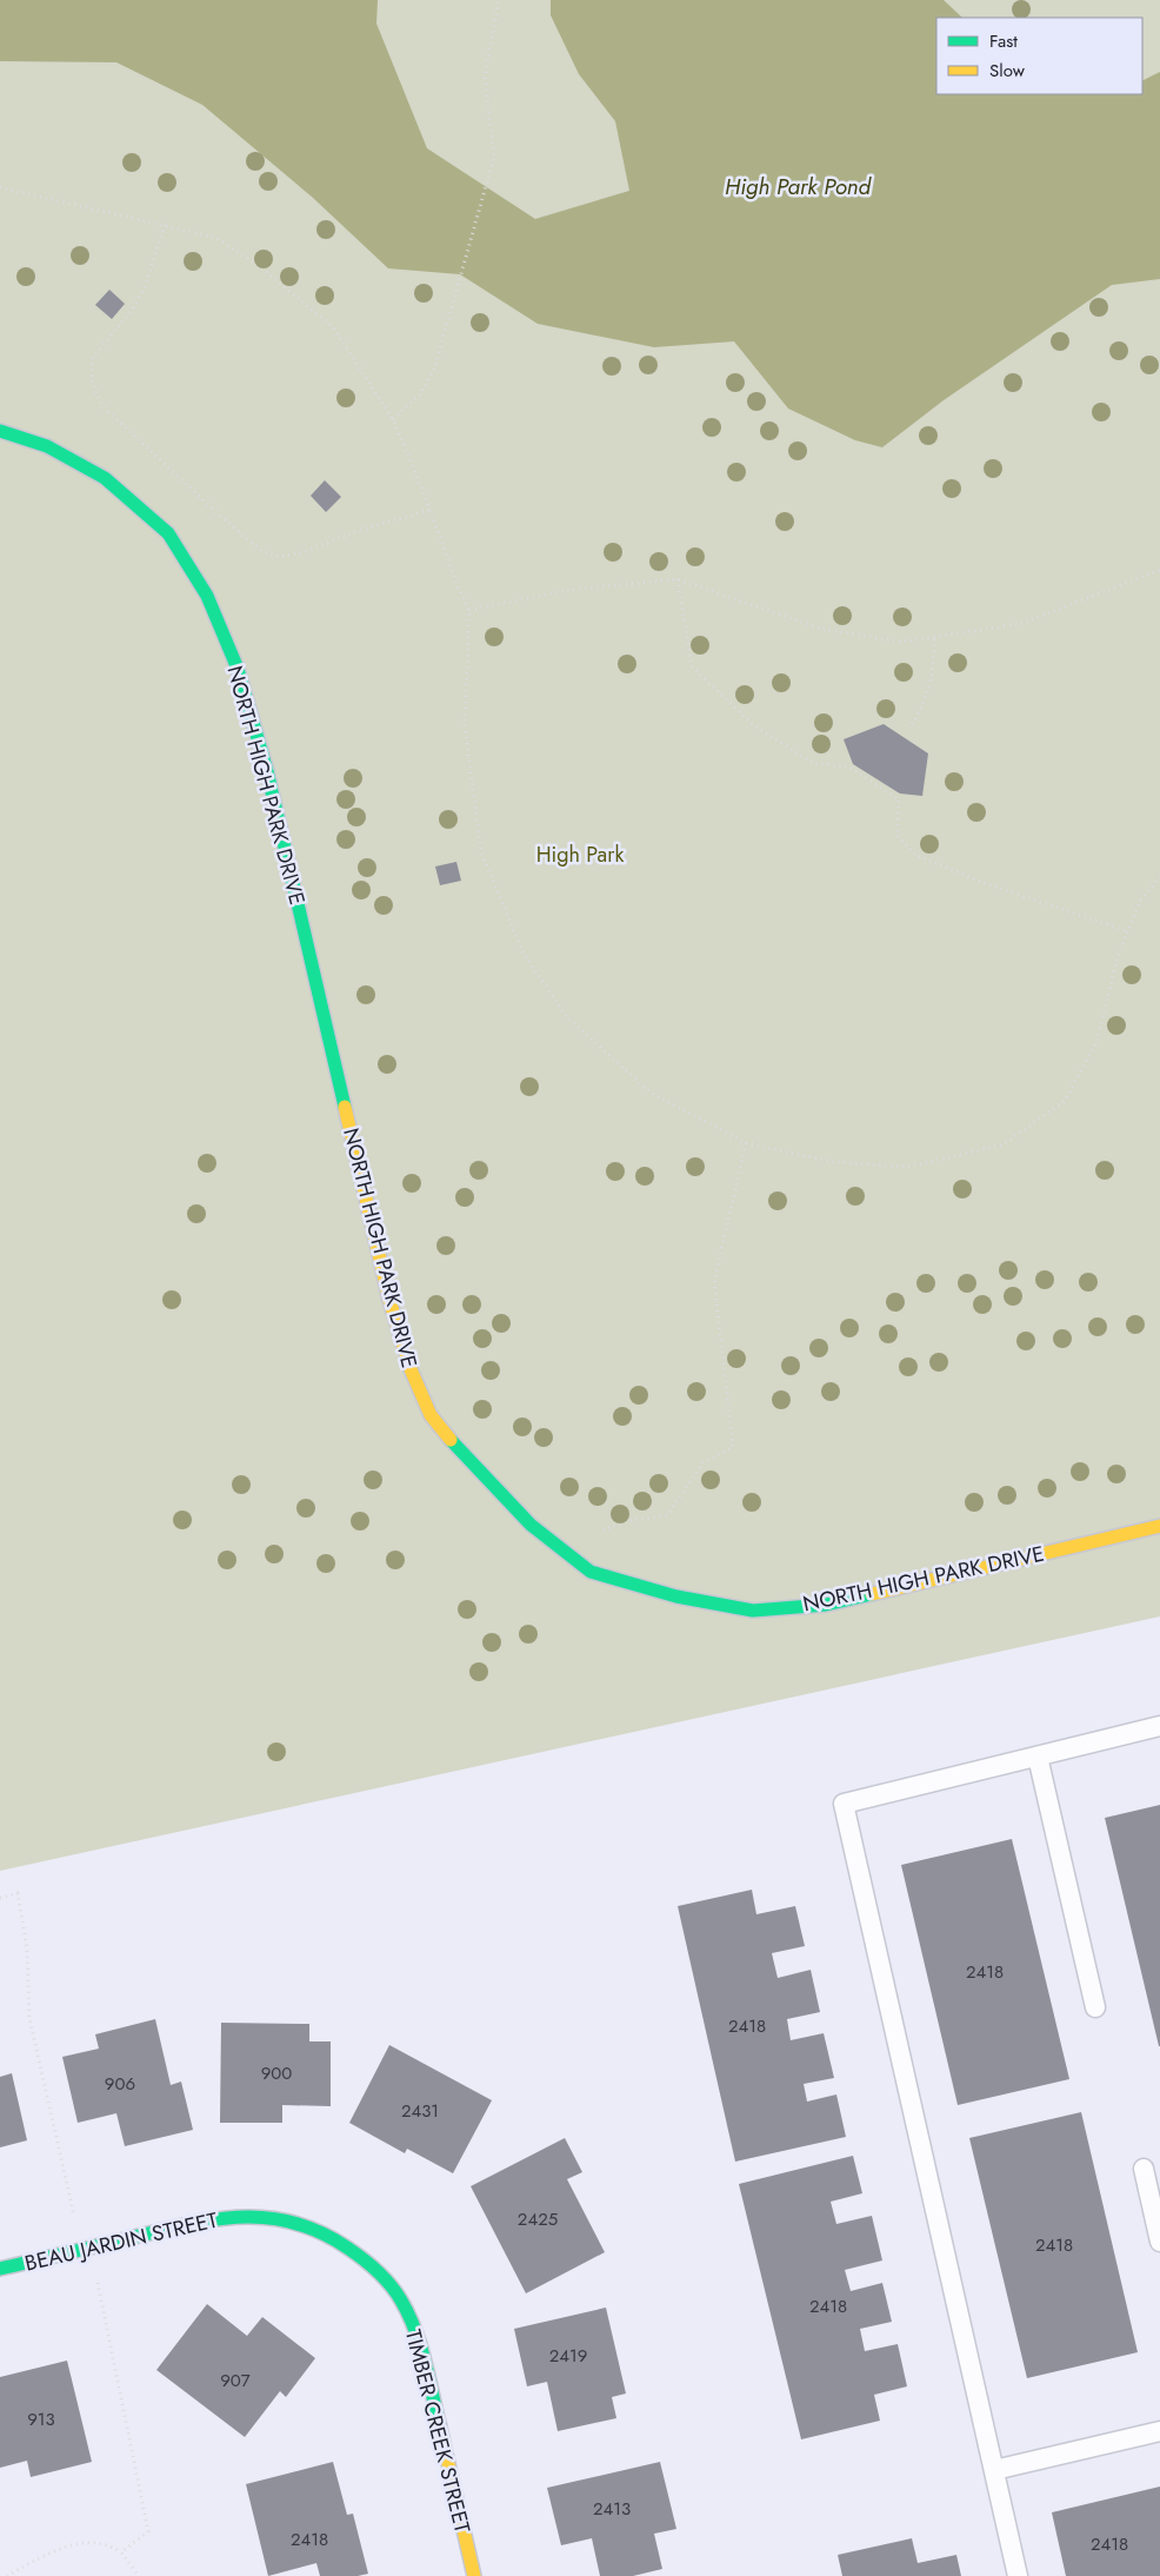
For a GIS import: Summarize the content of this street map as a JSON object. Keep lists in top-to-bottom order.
{
  "streets": {
    "street": ["NORTH HIGH PARK DRIVE", "BEAU JARDIN STREET", "TIMBER CREEK STREET"]
  },
  "crossings": [
    ["BEAU JARDIN STREET", "TIMBER CREEK STREET"]
  ],
  "water": ["High Park Pond"],
  "parks": ["High Park"],
  "house_numbers": [
    "2418",
    "2418",
    "900",
    "906",
    "2431",
    "2425",
    "2418",
    "2418",
    "2419",
    "907",
    "913",
    "2413",
    "2418",
    "2418"
  ],
  "legend": ["Fast", "Slow"]
}
